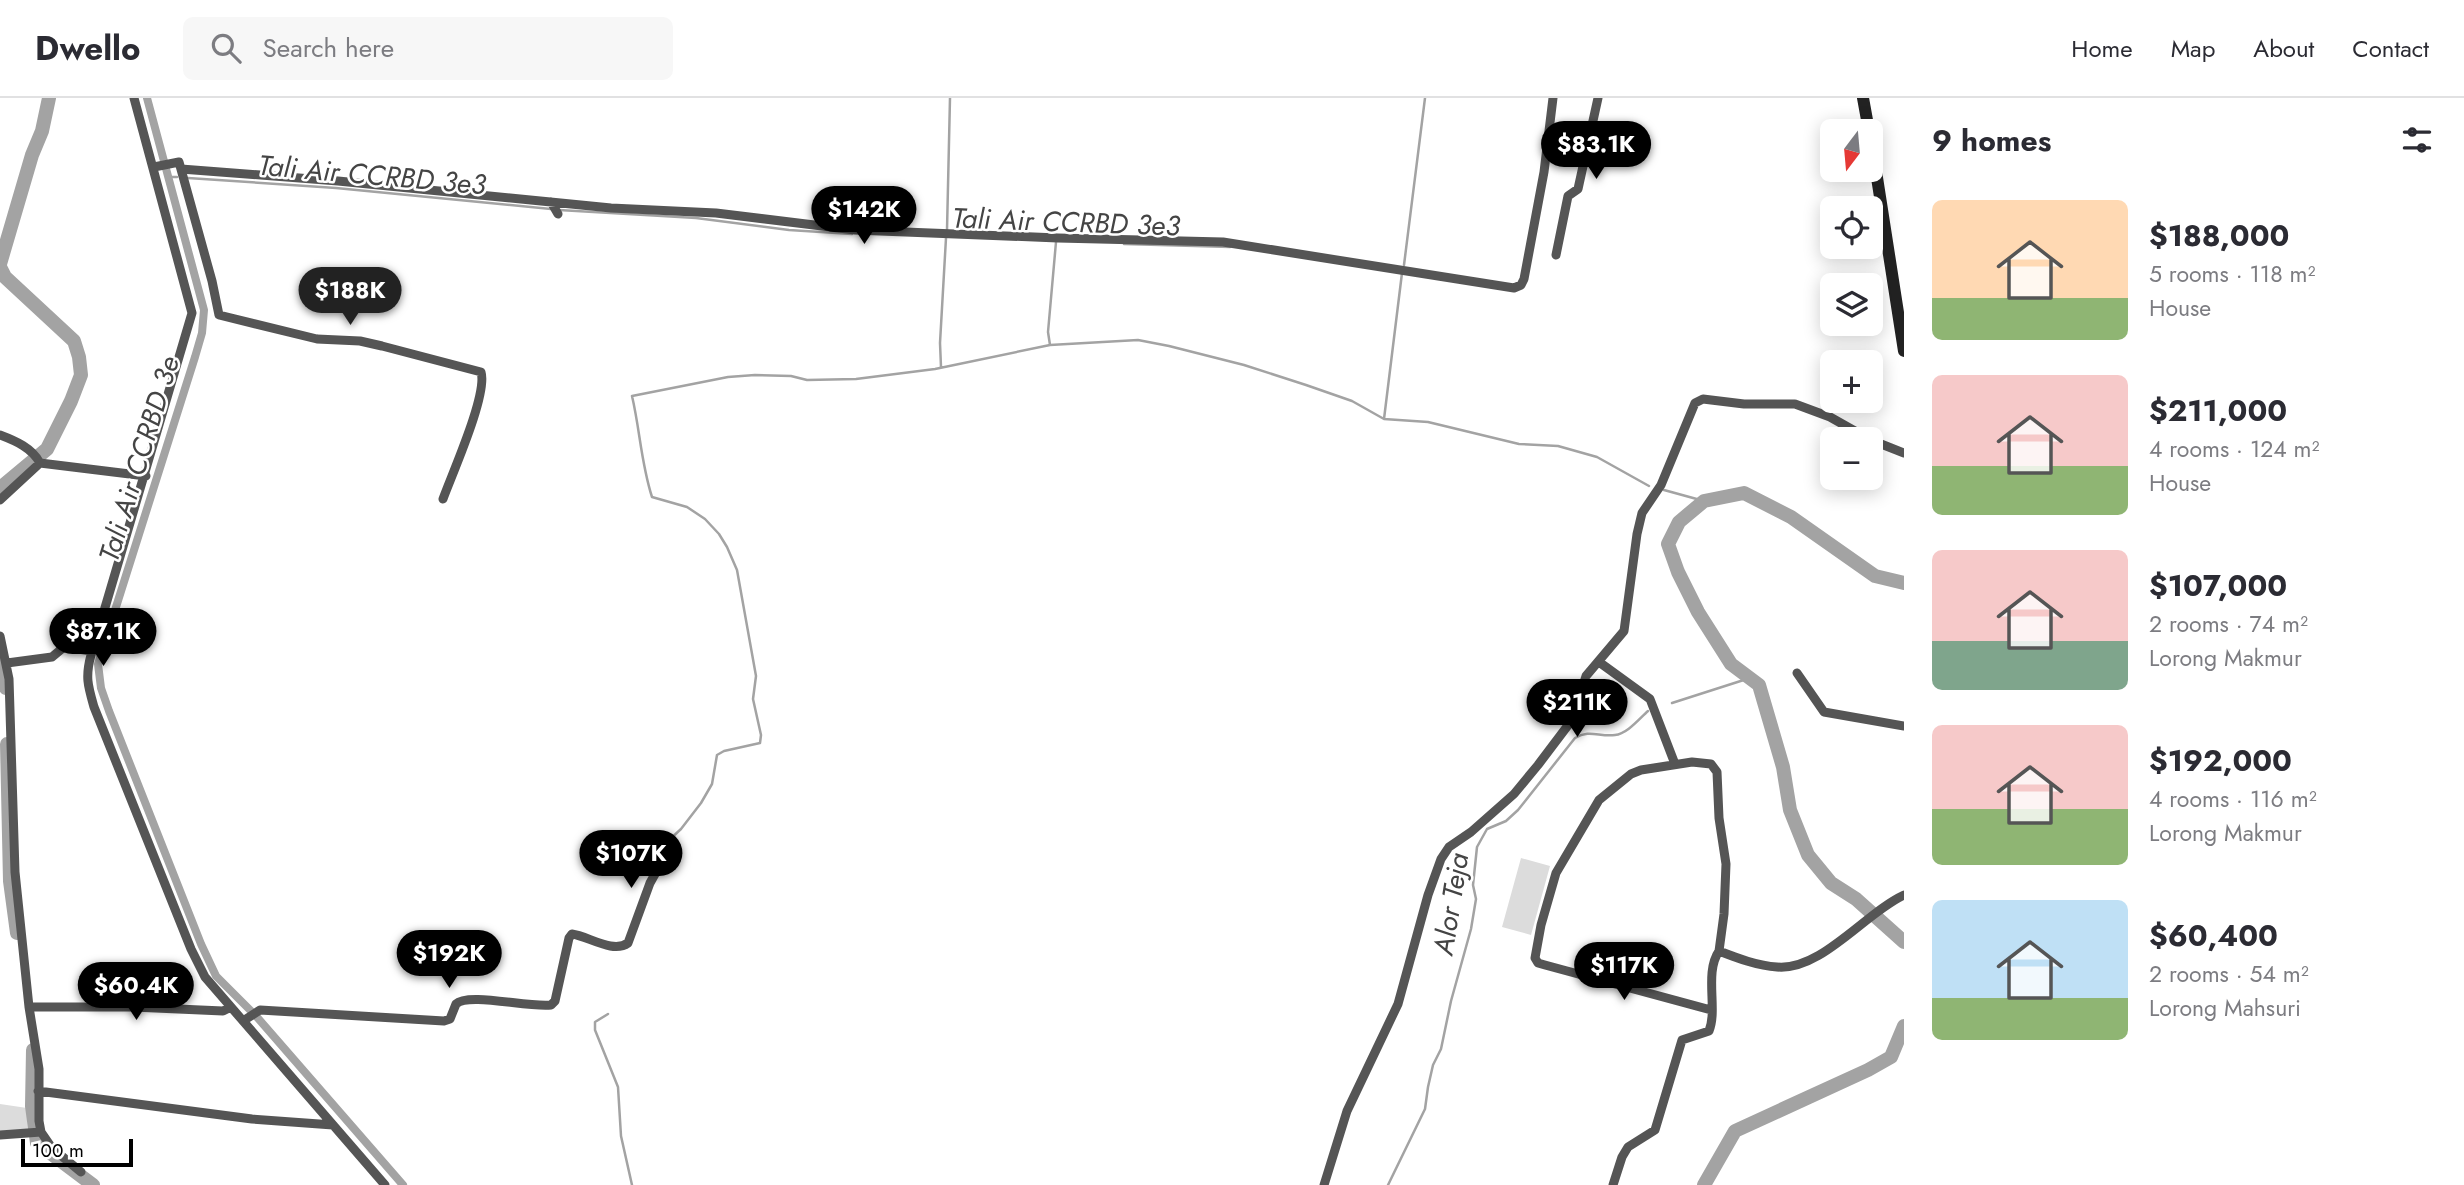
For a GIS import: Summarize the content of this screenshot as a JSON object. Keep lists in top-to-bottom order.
{
  "water": ["Tali Air CCRBD 3e3", "Tali Air CCRBD 3e", "Alor Teja"],
  "scale_bar": "100 m",
  "north": "bottom",
  "page": {
    "header": "Dwello",
    "search": "Search here",
    "nav": [
      "Home",
      "Map",
      "About",
      "Contact"
    ],
    "heading": "9 homes",
    "map_buttons": ["+", "−"],
    "price": [
      "$83.1K",
      "$142K",
      "$188K",
      "$87.1K",
      "$211K",
      "$107K",
      "$192K",
      "$117K",
      "$60.4K"
    ],
    "list": [
      {
        "name": "$188,000",
        "note": "5 rooms · 118 m² · House"
      },
      {
        "name": "$211,000",
        "note": "4 rooms · 124 m² · House"
      },
      {
        "name": "$107,000",
        "note": "2 rooms · 74 m² · Lorong Makmur"
      },
      {
        "name": "$192,000",
        "note": "4 rooms · 116 m² · Lorong Makmur"
      },
      {
        "name": "$60,400",
        "note": "2 rooms · 54 m² · Lorong Mahsuri"
      }
    ],
    "scale": "100 m"
  }
}
